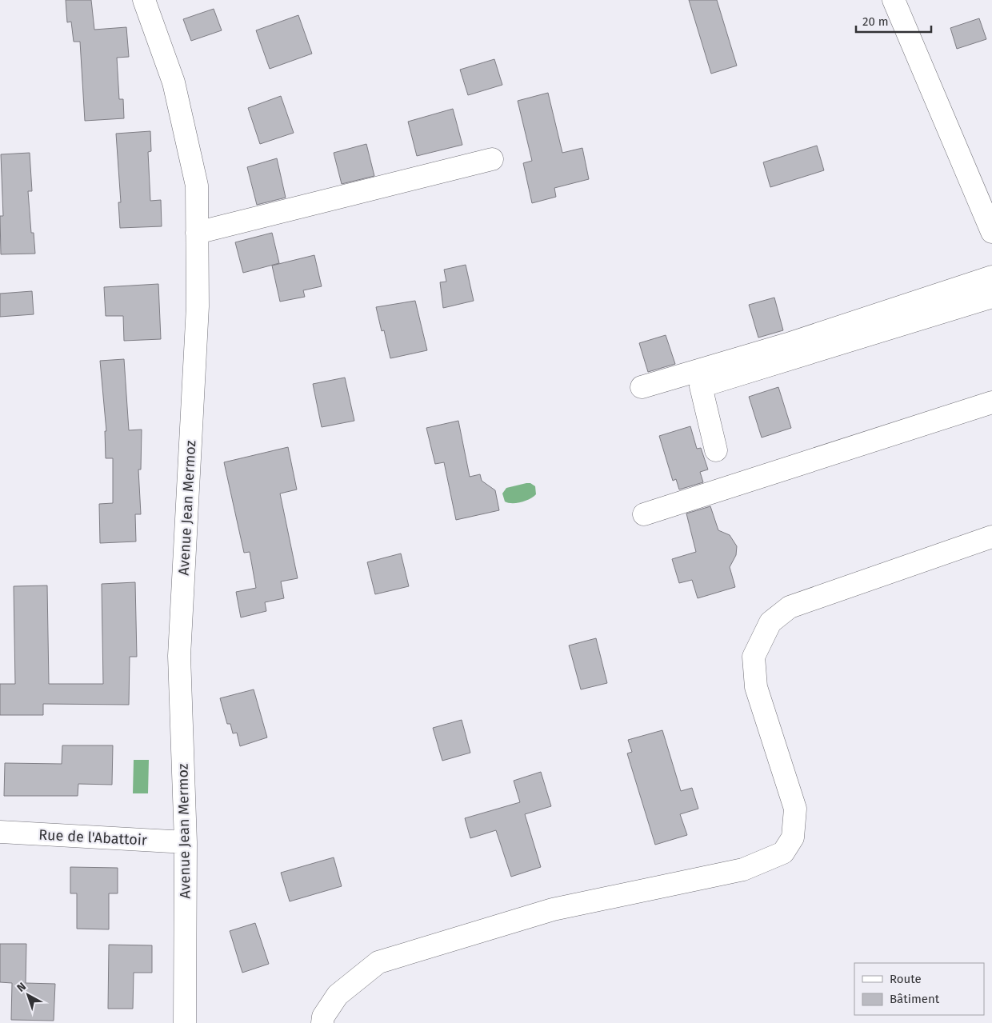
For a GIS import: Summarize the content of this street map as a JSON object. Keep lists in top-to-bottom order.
{
  "streets": {
    "street": ["Avenue Jean Mermoz", "Rue de l'Abattoir"]
  },
  "crossings": [
    ["Avenue Jean Mermoz", "Rue de l'Abattoir"]
  ],
  "legend": ["Route", "Bâtiment"],
  "scale_bar": "20 m",
  "north": "top left"
}
